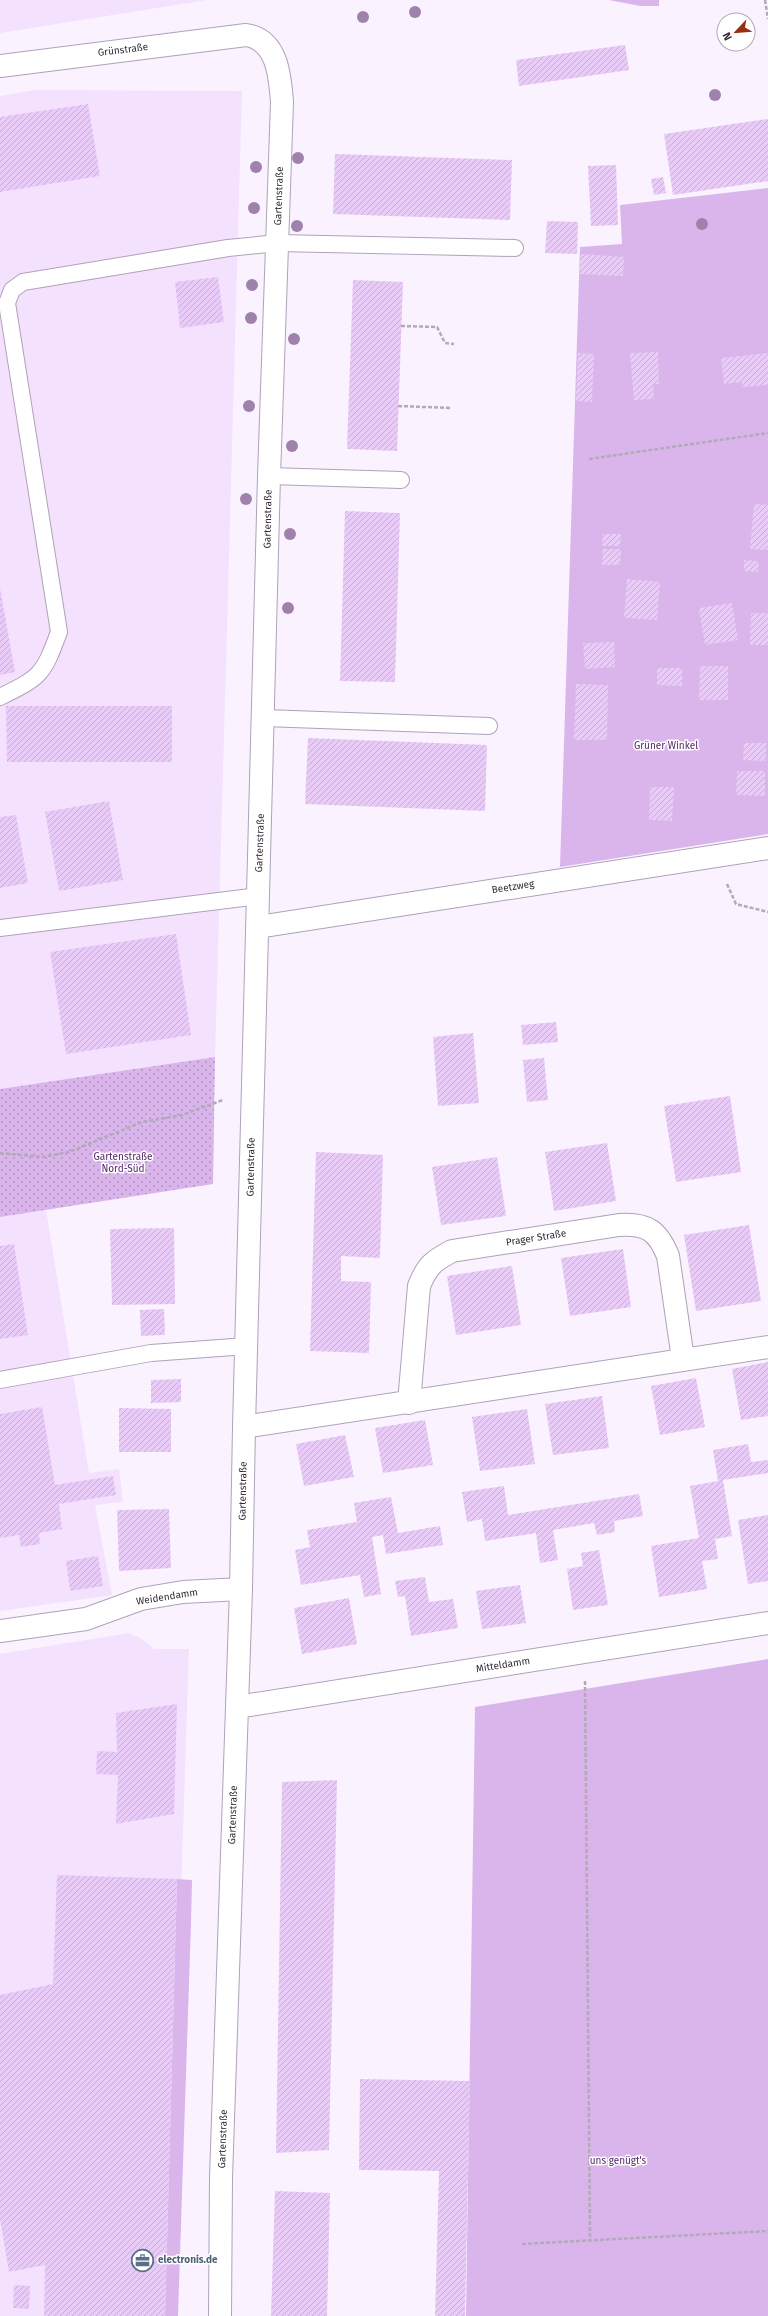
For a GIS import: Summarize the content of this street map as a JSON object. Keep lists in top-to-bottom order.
{
  "streets": {
    "street": [
      "Grünstraße",
      "Gartenstraße",
      "Beetzweg",
      "Prager Straße",
      "Weidendamm",
      "Mitteldamm"
    ]
  },
  "crossings": [
    ["Grünstraße", "Gartenstraße"],
    ["Gartenstraße", "Beetzweg"],
    ["Gartenstraße", "Weidendamm"],
    ["Gartenstraße", "Mitteldamm"]
  ],
  "parks": ["Grüner Winkel", "Gartenstraße Nord-Süd", "uns genügt's"],
  "places": {
    "office": ["electronis.de"]
  },
  "north": "bottom left"
}
